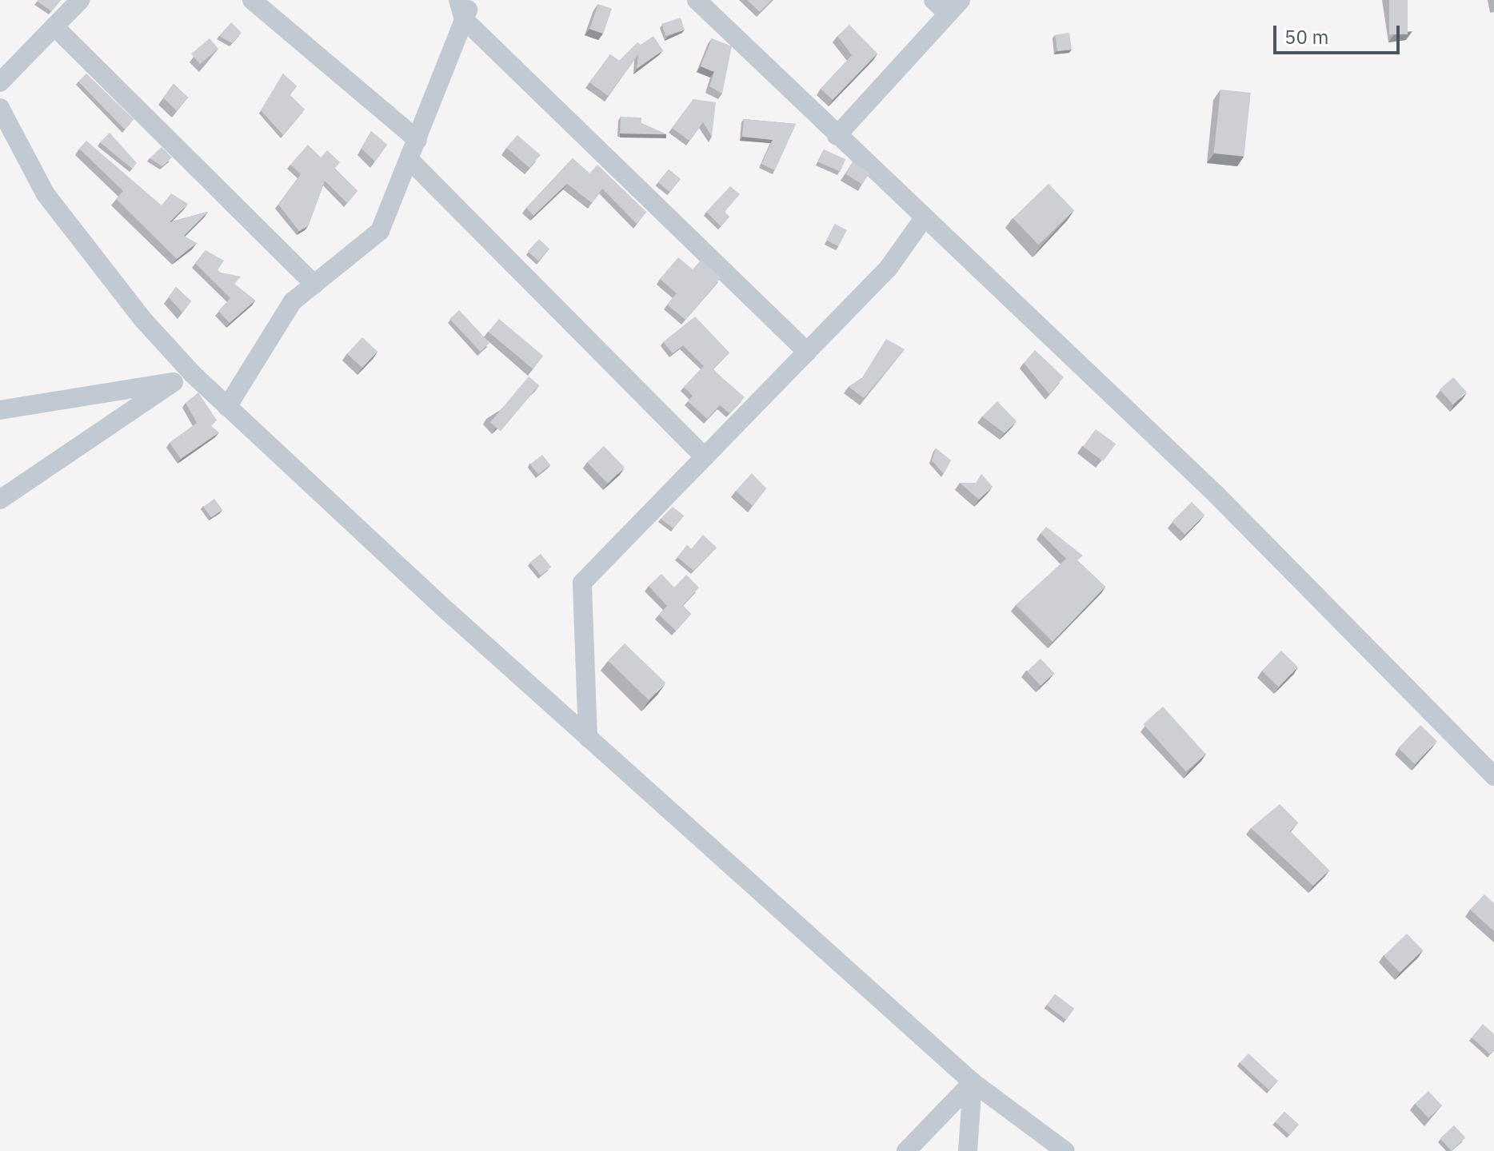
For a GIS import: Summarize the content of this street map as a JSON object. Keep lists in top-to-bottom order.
{
  "scale_bar": "50 m"
}
